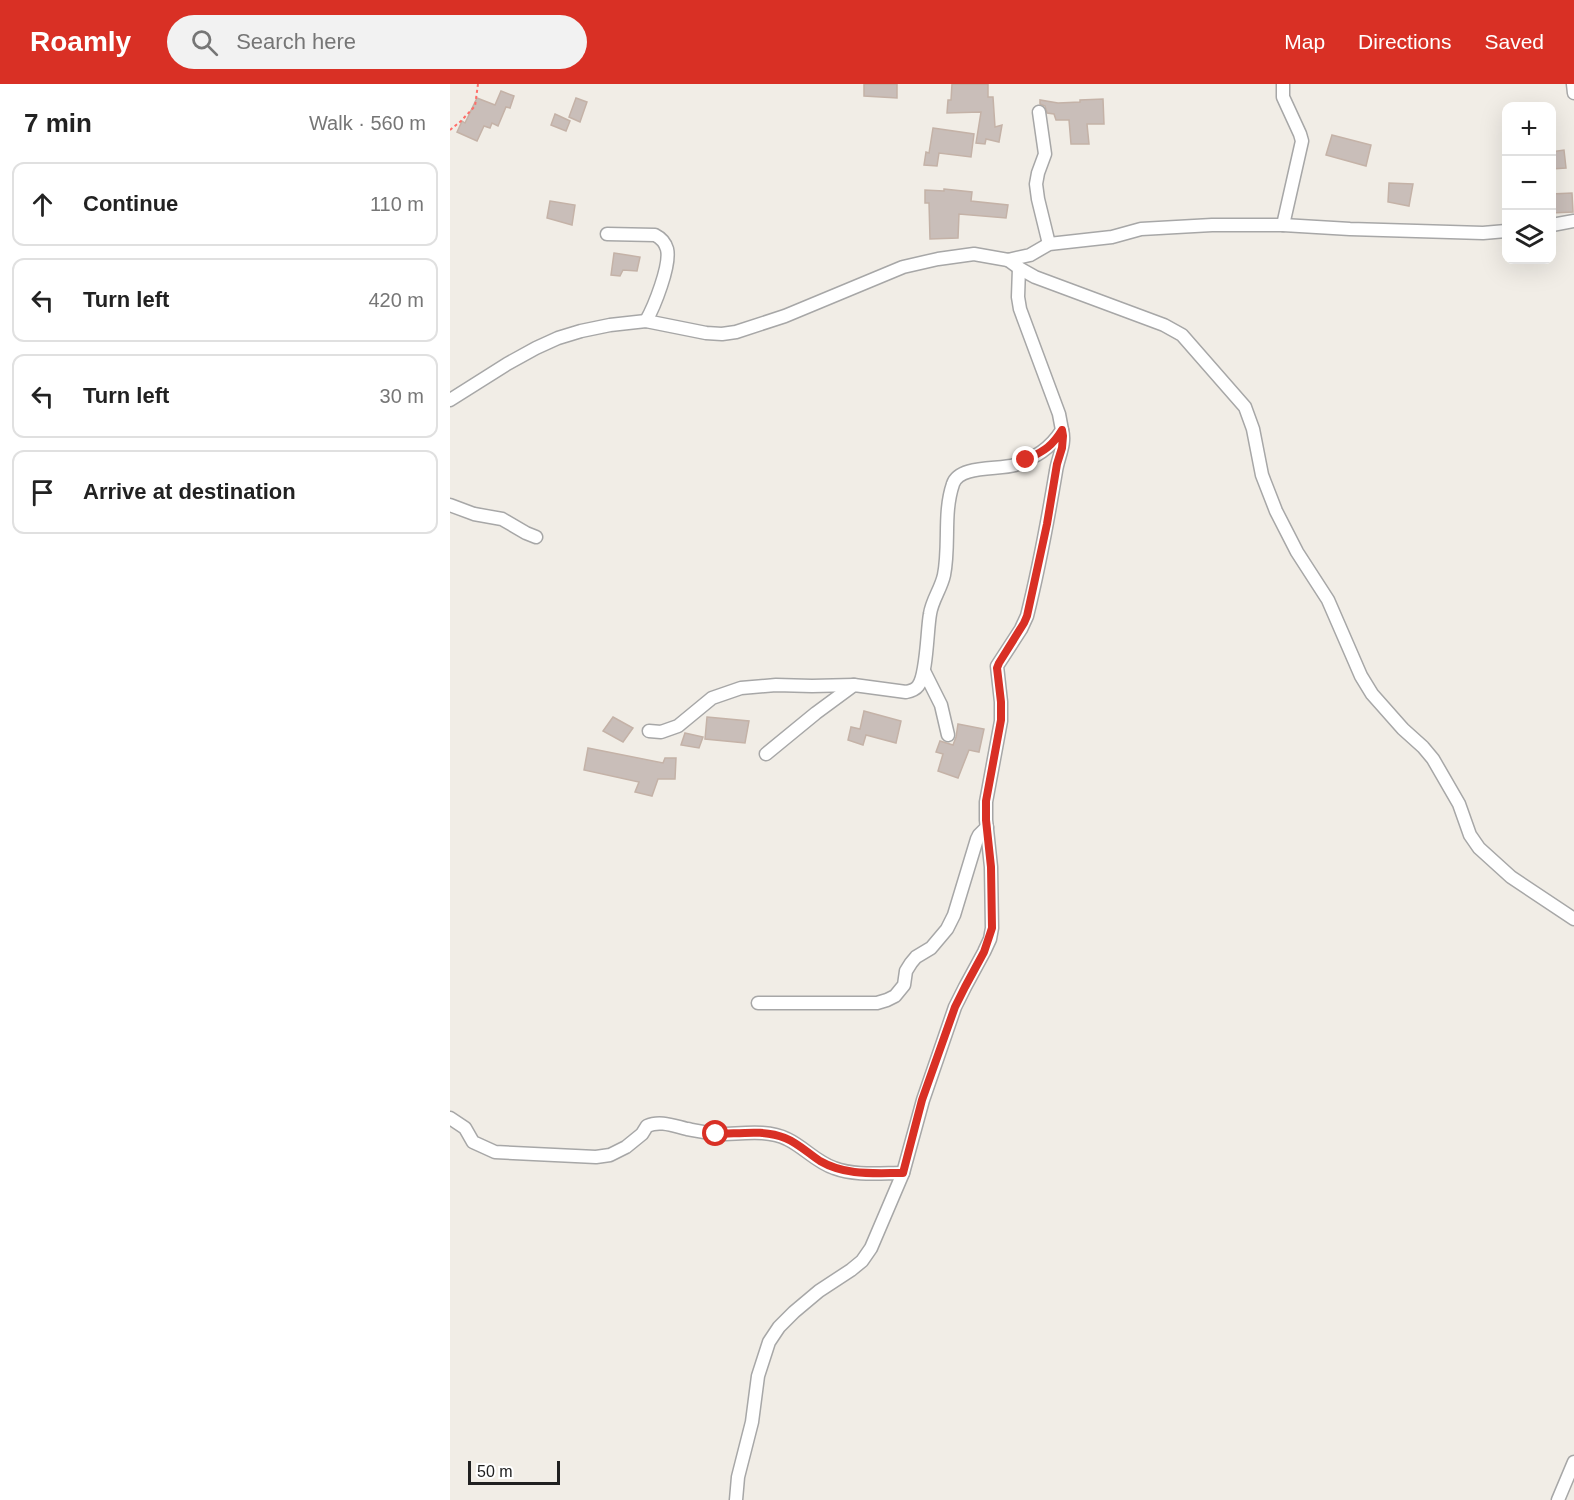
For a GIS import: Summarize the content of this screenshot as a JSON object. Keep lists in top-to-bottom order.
{
  "scale_bar": "50 m",
  "page": {
    "header": "Roamly",
    "search": "Search here",
    "nav": ["Map", "Directions", "Saved"],
    "heading": ["7 min", "Walk · 560 m"],
    "map_buttons": ["+", "−"],
    "list": [
      ["Continue", "110 m"],
      ["Turn left", "420 m"],
      ["Turn left", "30 m"],
      "Arrive at destination"
    ],
    "scale": "50 m"
  }
}
